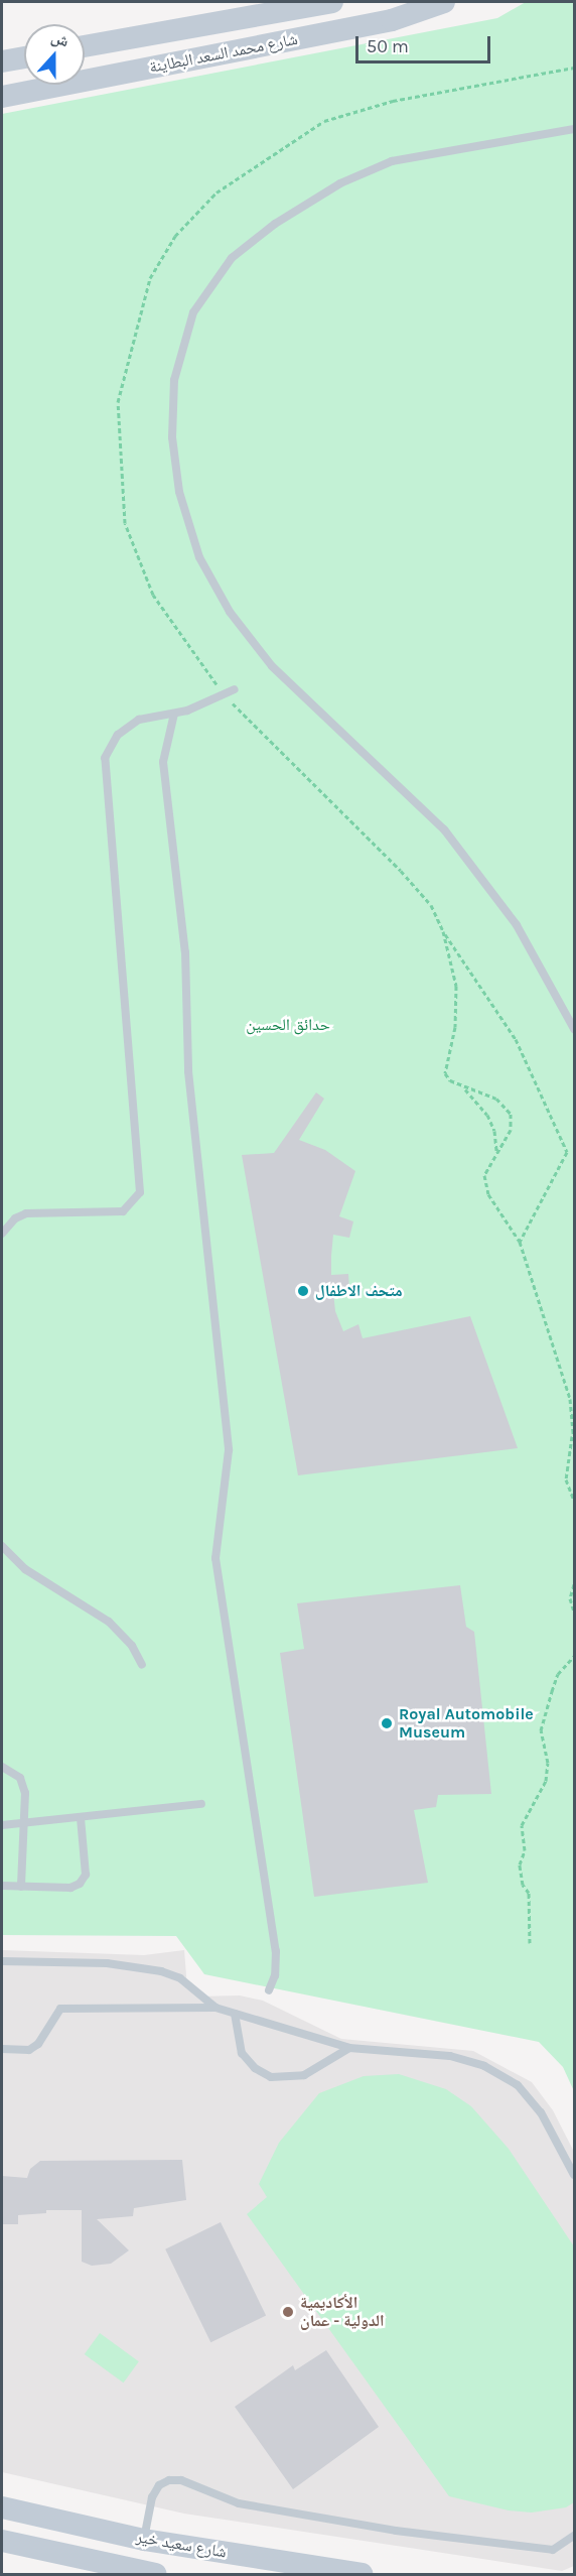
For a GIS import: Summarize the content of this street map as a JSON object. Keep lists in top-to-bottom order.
{
  "streets": {
    "street": ["شارع محمد السعد البطاينة", "شارع سعيد خير"]
  },
  "parks": ["حدائق الحسين"],
  "places": ["متحف الاطفال", "Royal Automobile Museum", "الأكاديمية الدولية - عمان"],
  "scale_bar": "50 m",
  "north": "top"
}
